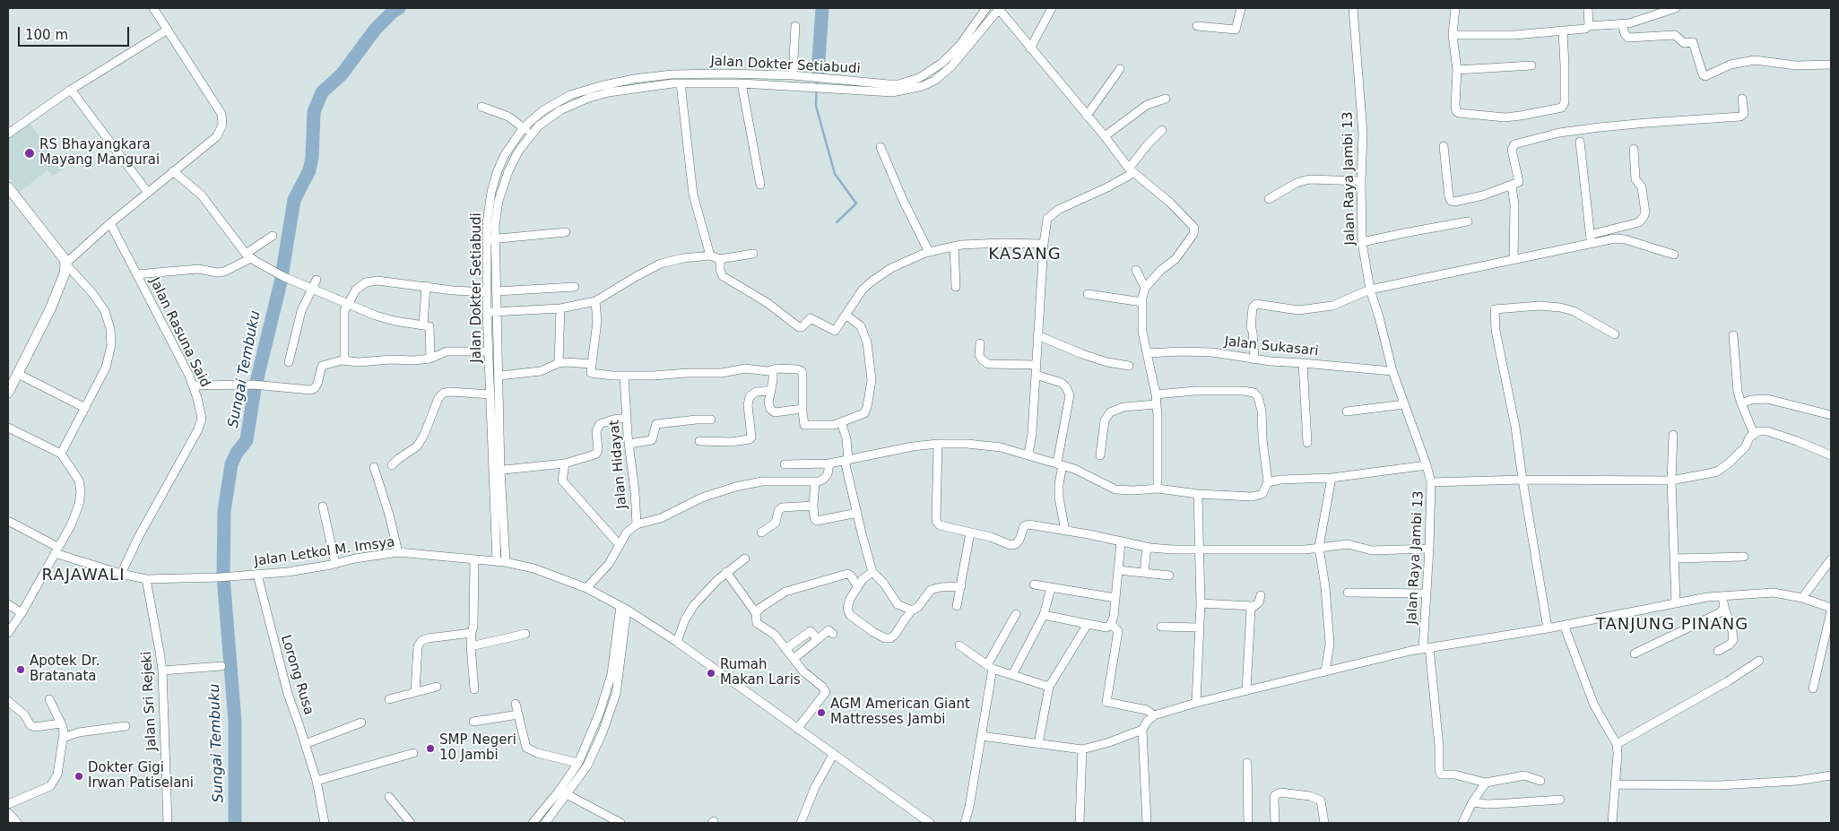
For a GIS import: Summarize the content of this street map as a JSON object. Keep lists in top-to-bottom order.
{
  "streets": {
    "street": [
      "Jalan Dokter Setiabudi",
      "Jalan Raya Jambi 13",
      "Jalan Rasuna Said",
      "Jalan Sukasari",
      "Jalan Hidayat",
      "Jalan Letkol M. Imsya",
      "Lorong Rusa",
      "Jalan Sri Rejeki"
    ]
  },
  "crossings": [
    ["Jalan Dokter Setiabudi", "Jalan Letkol M. Imsya"],
    ["Jalan Raya Jambi 13", "Jalan Sukasari"],
    ["Jalan Rasuna Said", "Jalan Letkol M. Imsya"],
    ["Jalan Hidayat", "Jalan Letkol M. Imsya"],
    ["Jalan Letkol M. Imsya", "Lorong Rusa"],
    ["Jalan Letkol M. Imsya", "Jalan Sri Rejeki"]
  ],
  "districts": ["KASANG", "RAJAWALI", "TANJUNG PINANG"],
  "water": ["Sungai Tembuku"],
  "places": [
    "RS Bhayangkara Mayang Mangurai",
    "Apotek Dr. Bratanata",
    "Rumah Makan Laris",
    "AGM American Giant Mattresses Jambi",
    "SMP Negeri 10 Jambi",
    "Dokter Gigi Irwan Patiselani"
  ],
  "scale_bar": "100 m"
}
